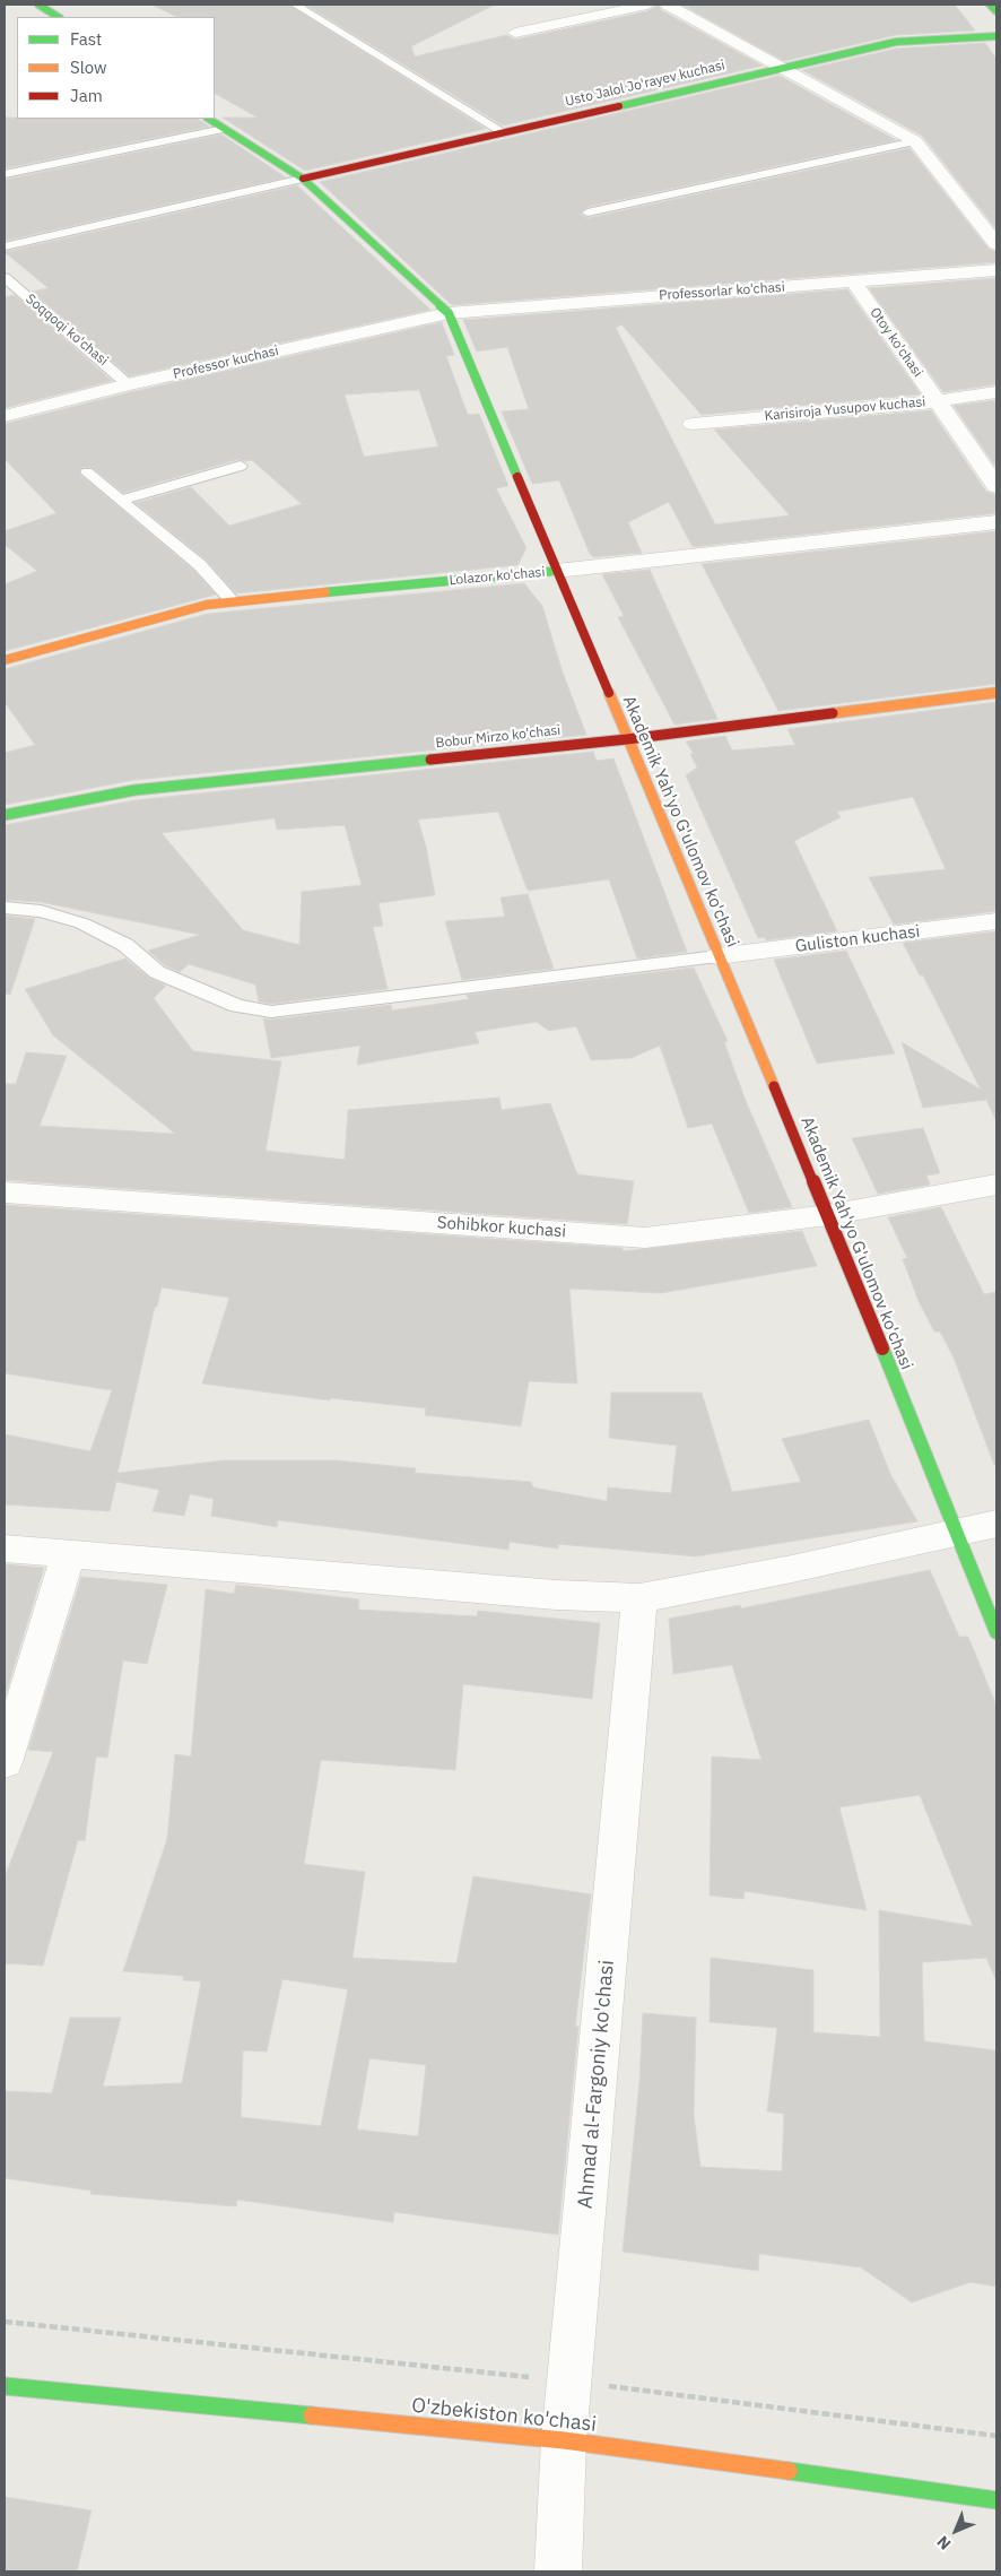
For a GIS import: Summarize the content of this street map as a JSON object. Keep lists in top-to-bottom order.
{
  "streets": {
    "main road": [
      "Usto Jalol Jo'rayev kuchasi",
      "Lolazor ko'chasi",
      "Bobur Mirzo ko'chasi",
      "Akademik Yah'yo G'ulomov ko'chasi",
      "O'zbekiston ko'chasi"
    ],
    "street": [
      "Professorlar ko'chasi",
      "Otoy ko'chasi",
      "Professor kuchasi",
      "Karisiroja Yusupov kuchasi",
      "Guliston kuchasi",
      "Sohibkor kuchasi",
      "Ahmad al-Fargoniy ko'chasi"
    ],
    "lane": ["Soqqoqi ko'chasi"]
  },
  "crossings": [
    ["Usto Jalol Jo'rayev kuchasi", "Akademik Yah'yo G'ulomov ko'chasi"],
    ["Professorlar ko'chasi", "Otoy ko'chasi"],
    ["Professorlar ko'chasi", "Professor kuchasi"],
    ["Professorlar ko'chasi", "Akademik Yah'yo G'ulomov ko'chasi"],
    ["Soqqoqi ko'chasi", "Professor kuchasi"],
    ["Otoy ko'chasi", "Karisiroja Yusupov kuchasi"],
    ["Professor kuchasi", "Akademik Yah'yo G'ulomov ko'chasi"],
    ["Lolazor ko'chasi", "Akademik Yah'yo G'ulomov ko'chasi"],
    ["Bobur Mirzo ko'chasi", "Akademik Yah'yo G'ulomov ko'chasi"],
    ["Akademik Yah'yo G'ulomov ko'chasi", "Guliston kuchasi"],
    ["Akademik Yah'yo G'ulomov ko'chasi", "Sohibkor kuchasi"],
    ["Ahmad al-Fargoniy ko'chasi", "O'zbekiston ko'chasi"]
  ],
  "legend": ["Fast", "Slow", "Jam"],
  "north": "bottom left"
}
